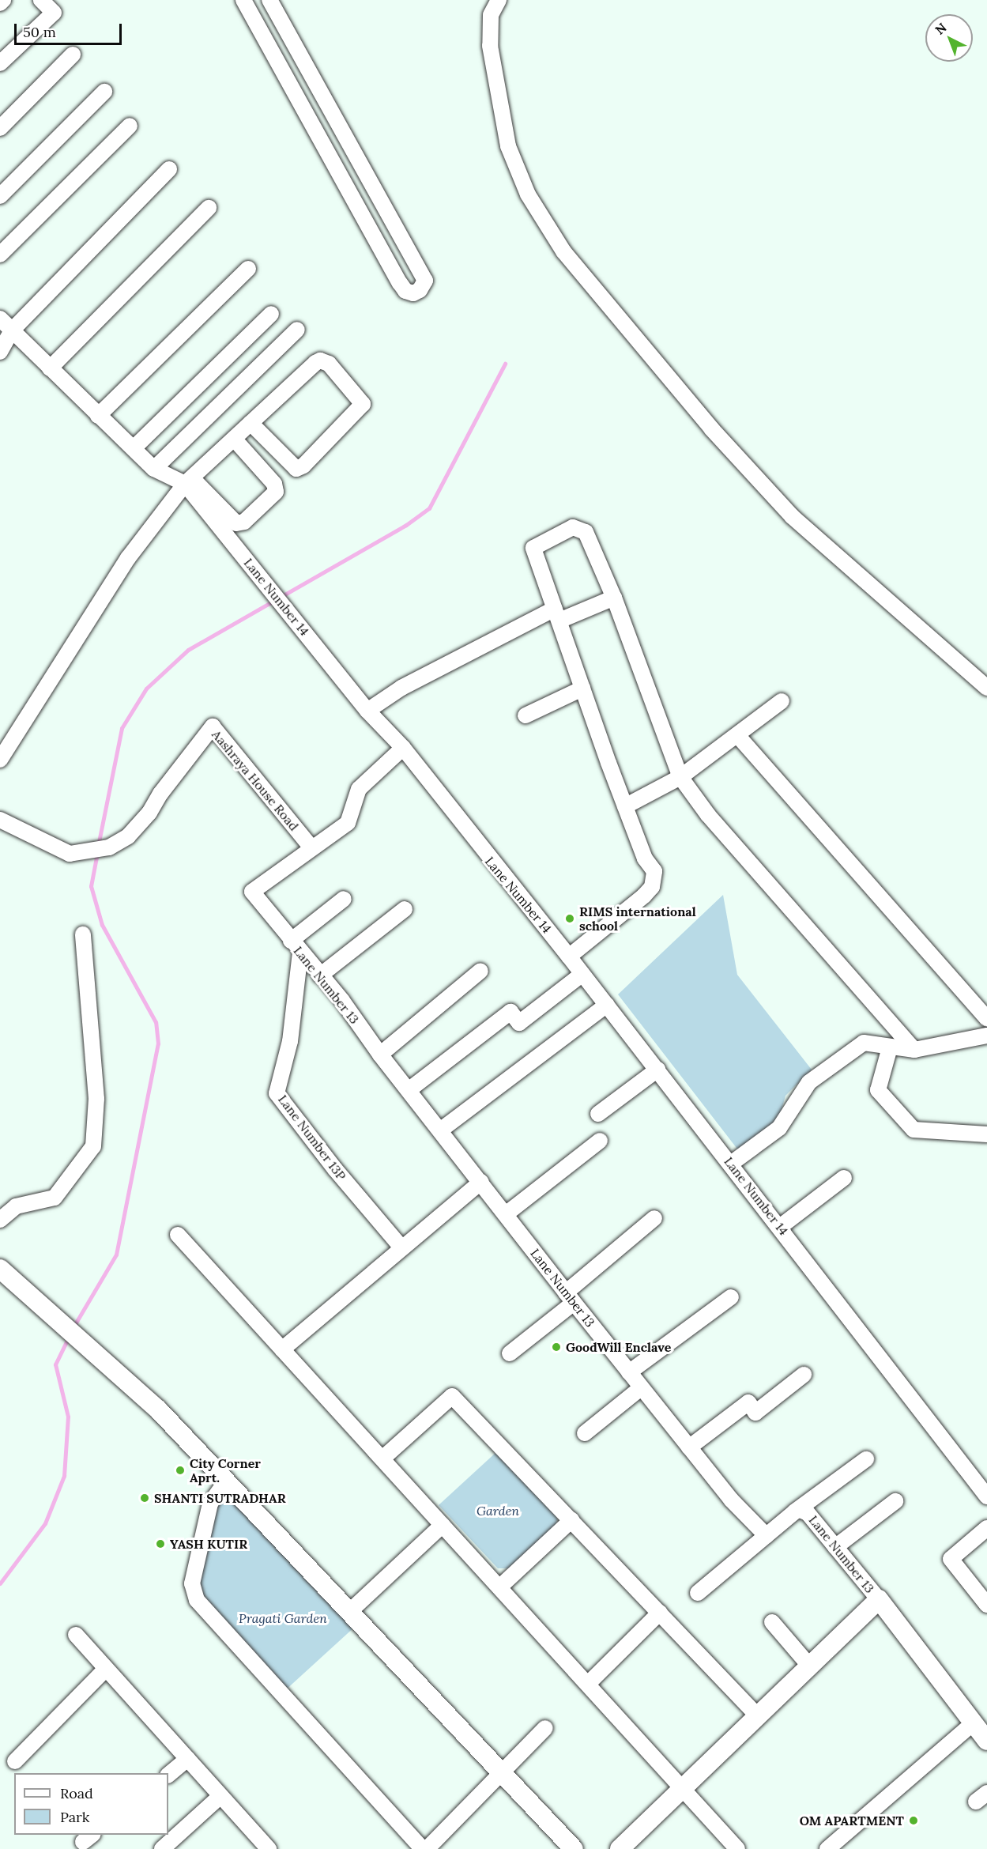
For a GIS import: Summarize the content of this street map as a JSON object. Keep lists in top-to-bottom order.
{
  "streets": {
    "street": [
      "Lane Number 14",
      "Aashraya House Road",
      "Lane Number 13",
      "Lane Number 13P"
    ]
  },
  "crossings": [
    ["Aashraya House Road", "Lane Number 13"],
    ["Lane Number 13", "Lane Number 13P"]
  ],
  "parks": ["Garden", "Pragati Garden"],
  "places": [
    "RIMS international school",
    "GoodWill Enclave",
    "City Corner Aprt.",
    "SHANTI SUTRADHAR",
    "YASH KUTIR",
    "OM APARTMENT"
  ],
  "legend": ["Road", "Park"],
  "scale_bar": "50 m",
  "north": "top left"
}
